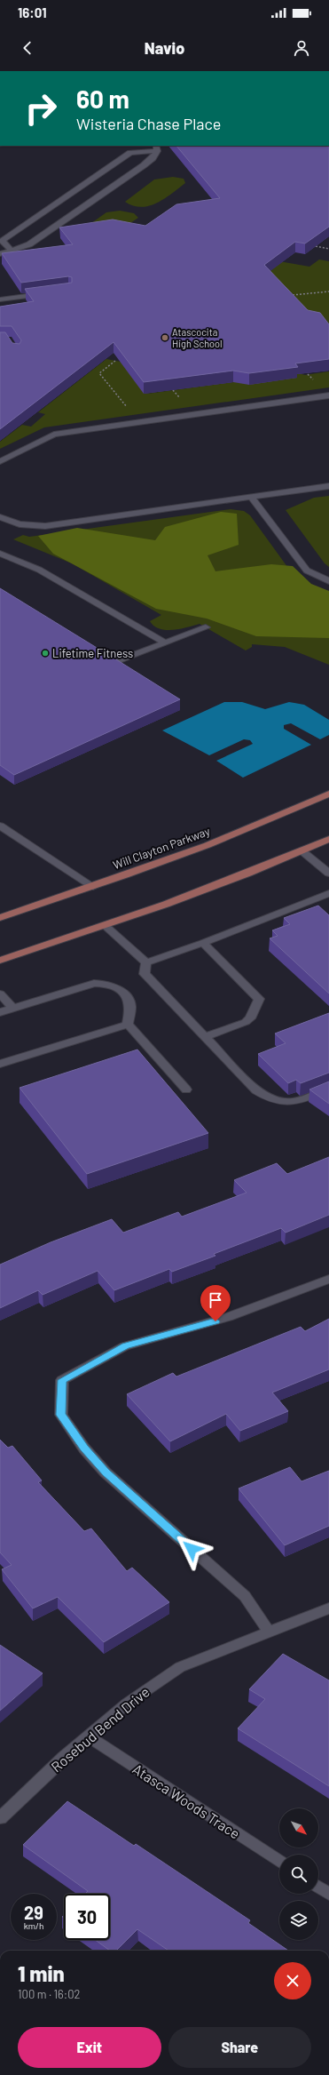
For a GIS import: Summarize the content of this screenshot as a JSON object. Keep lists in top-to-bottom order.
{
  "streets": {
    "main road": ["Will Clayton Parkway"],
    "street": ["Rosebud Bend Drive", "Atasca Woods Trace"]
  },
  "crossings": [
    ["Rosebud Bend Drive", "Atasca Woods Trace"]
  ],
  "places": ["Atascocita High School", "Lifetime Fitness"],
  "north": "bottom right",
  "page": {
    "status": "16:01",
    "header": "Navio",
    "turn": ["60 m", "Wisteria Chase Place"],
    "speed": "29 km/h",
    "limit": "30",
    "heading": ["1 min", "100 m · 16:02"],
    "buttons": ["Exit", "Share"]
  }
}
